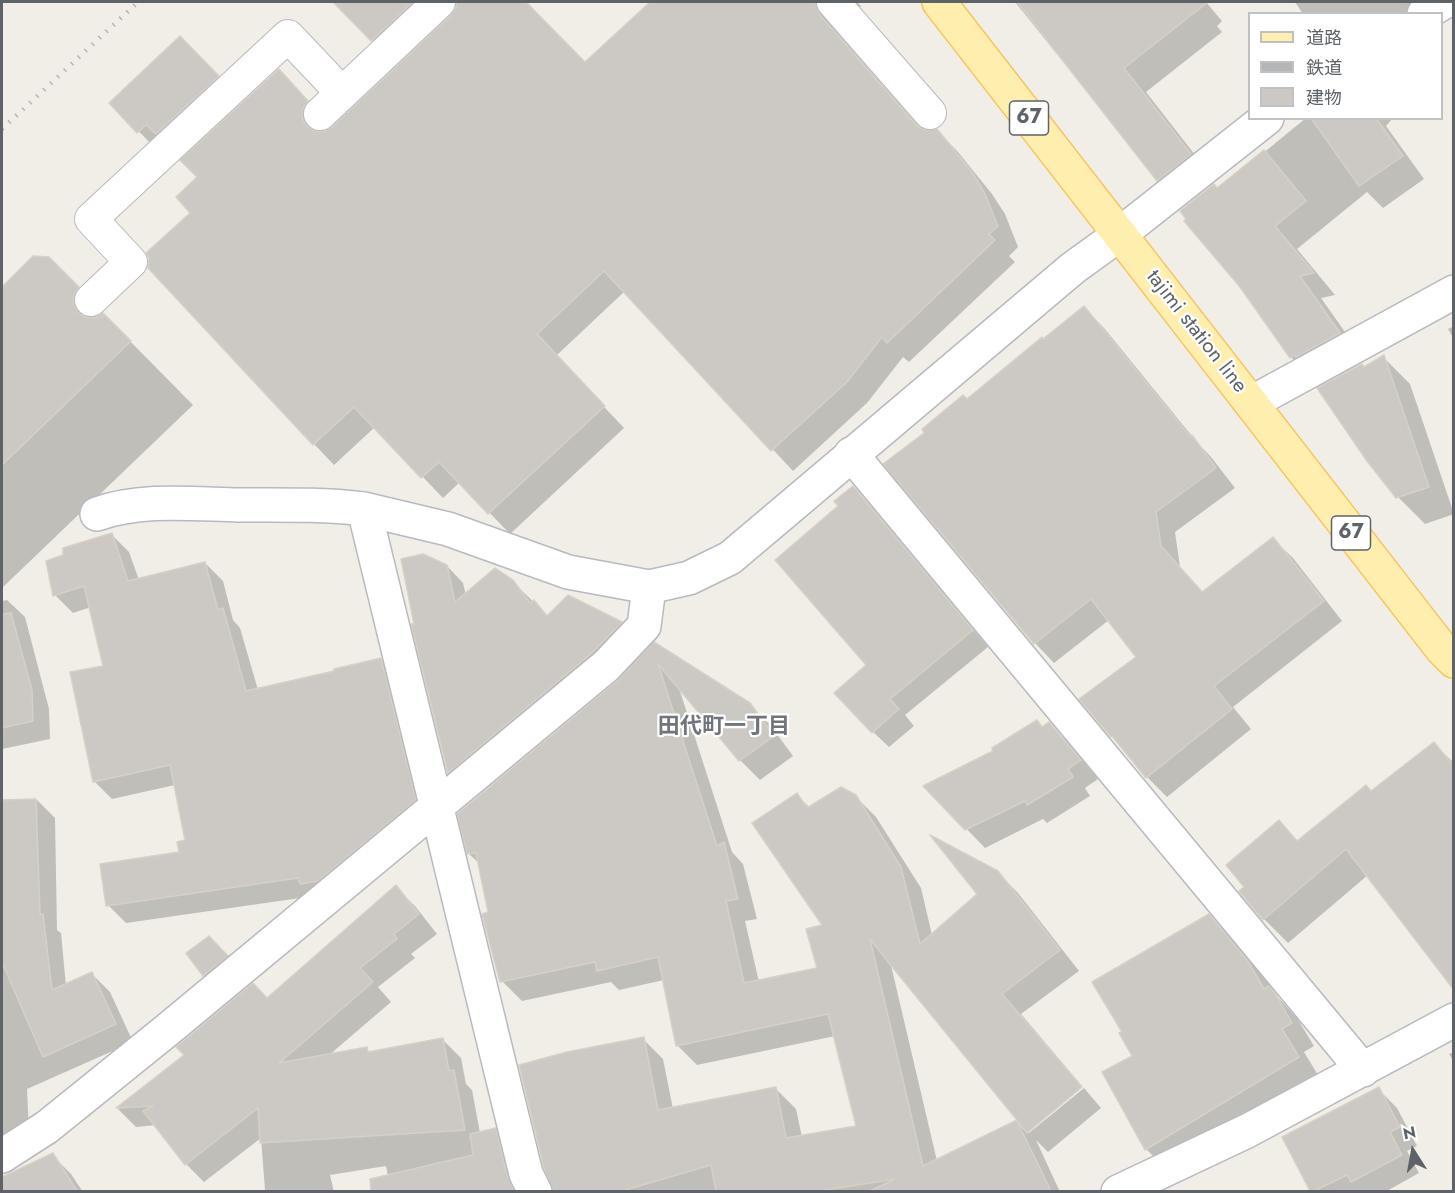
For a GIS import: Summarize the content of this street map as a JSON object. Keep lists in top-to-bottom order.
{
  "streets": {
    "main road": ["67", "tajimi station line"]
  },
  "districts": ["田代町一丁目"],
  "legend": ["道路", "鉄道", "建物"],
  "north": "top"
}
